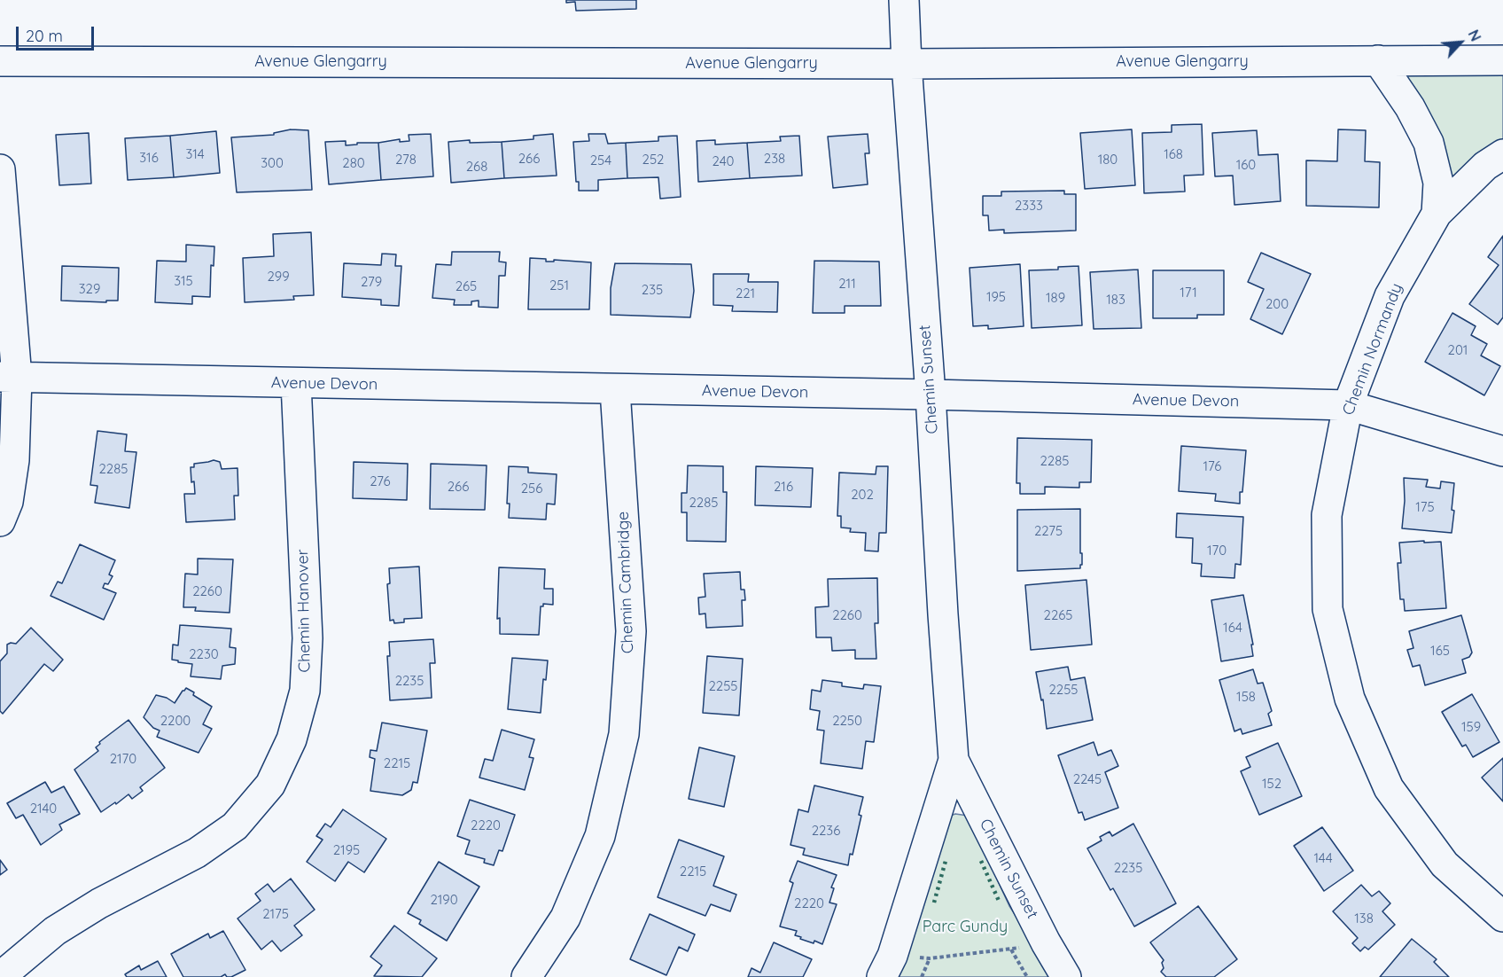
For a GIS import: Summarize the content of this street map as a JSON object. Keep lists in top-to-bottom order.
{
  "streets": {
    "street": [
      "Avenue Glengarry",
      "Chemin Normandy",
      "Chemin Sunset",
      "Avenue Devon",
      "Chemin Cambridge",
      "Chemin Hanover"
    ]
  },
  "crossings": [
    ["Avenue Glengarry", "Chemin Normandy"],
    ["Avenue Glengarry", "Chemin Sunset"],
    ["Chemin Normandy", "Avenue Devon"],
    ["Chemin Sunset", "Avenue Devon"],
    ["Avenue Devon", "Chemin Cambridge"],
    ["Avenue Devon", "Chemin Hanover"]
  ],
  "parks": ["Parc Gundy"],
  "house_numbers": [
    "314",
    "168",
    "316",
    "266",
    "238",
    "278",
    "252",
    "180",
    "254",
    "240",
    "300",
    "280",
    "160",
    "268",
    "2333",
    "299",
    "315",
    "279",
    "211",
    "251",
    "265",
    "329",
    "235",
    "171",
    "221",
    "195",
    "189",
    "183",
    "200",
    "201",
    "2285",
    "176",
    "2285",
    "276",
    "266",
    "216",
    "256",
    "202",
    "2285",
    "175",
    "2275",
    "170",
    "2260",
    "2260",
    "2265",
    "164",
    "165",
    "2230",
    "2235",
    "2255",
    "2255",
    "158",
    "2200",
    "2250",
    "159",
    "2170",
    "2215",
    "2245",
    "152",
    "2140",
    "2220",
    "2236",
    "2195",
    "144",
    "2235",
    "2215",
    "2190",
    "2220",
    "2175",
    "138"
  ],
  "scale_bar": "20 m",
  "north": "top right"
}
